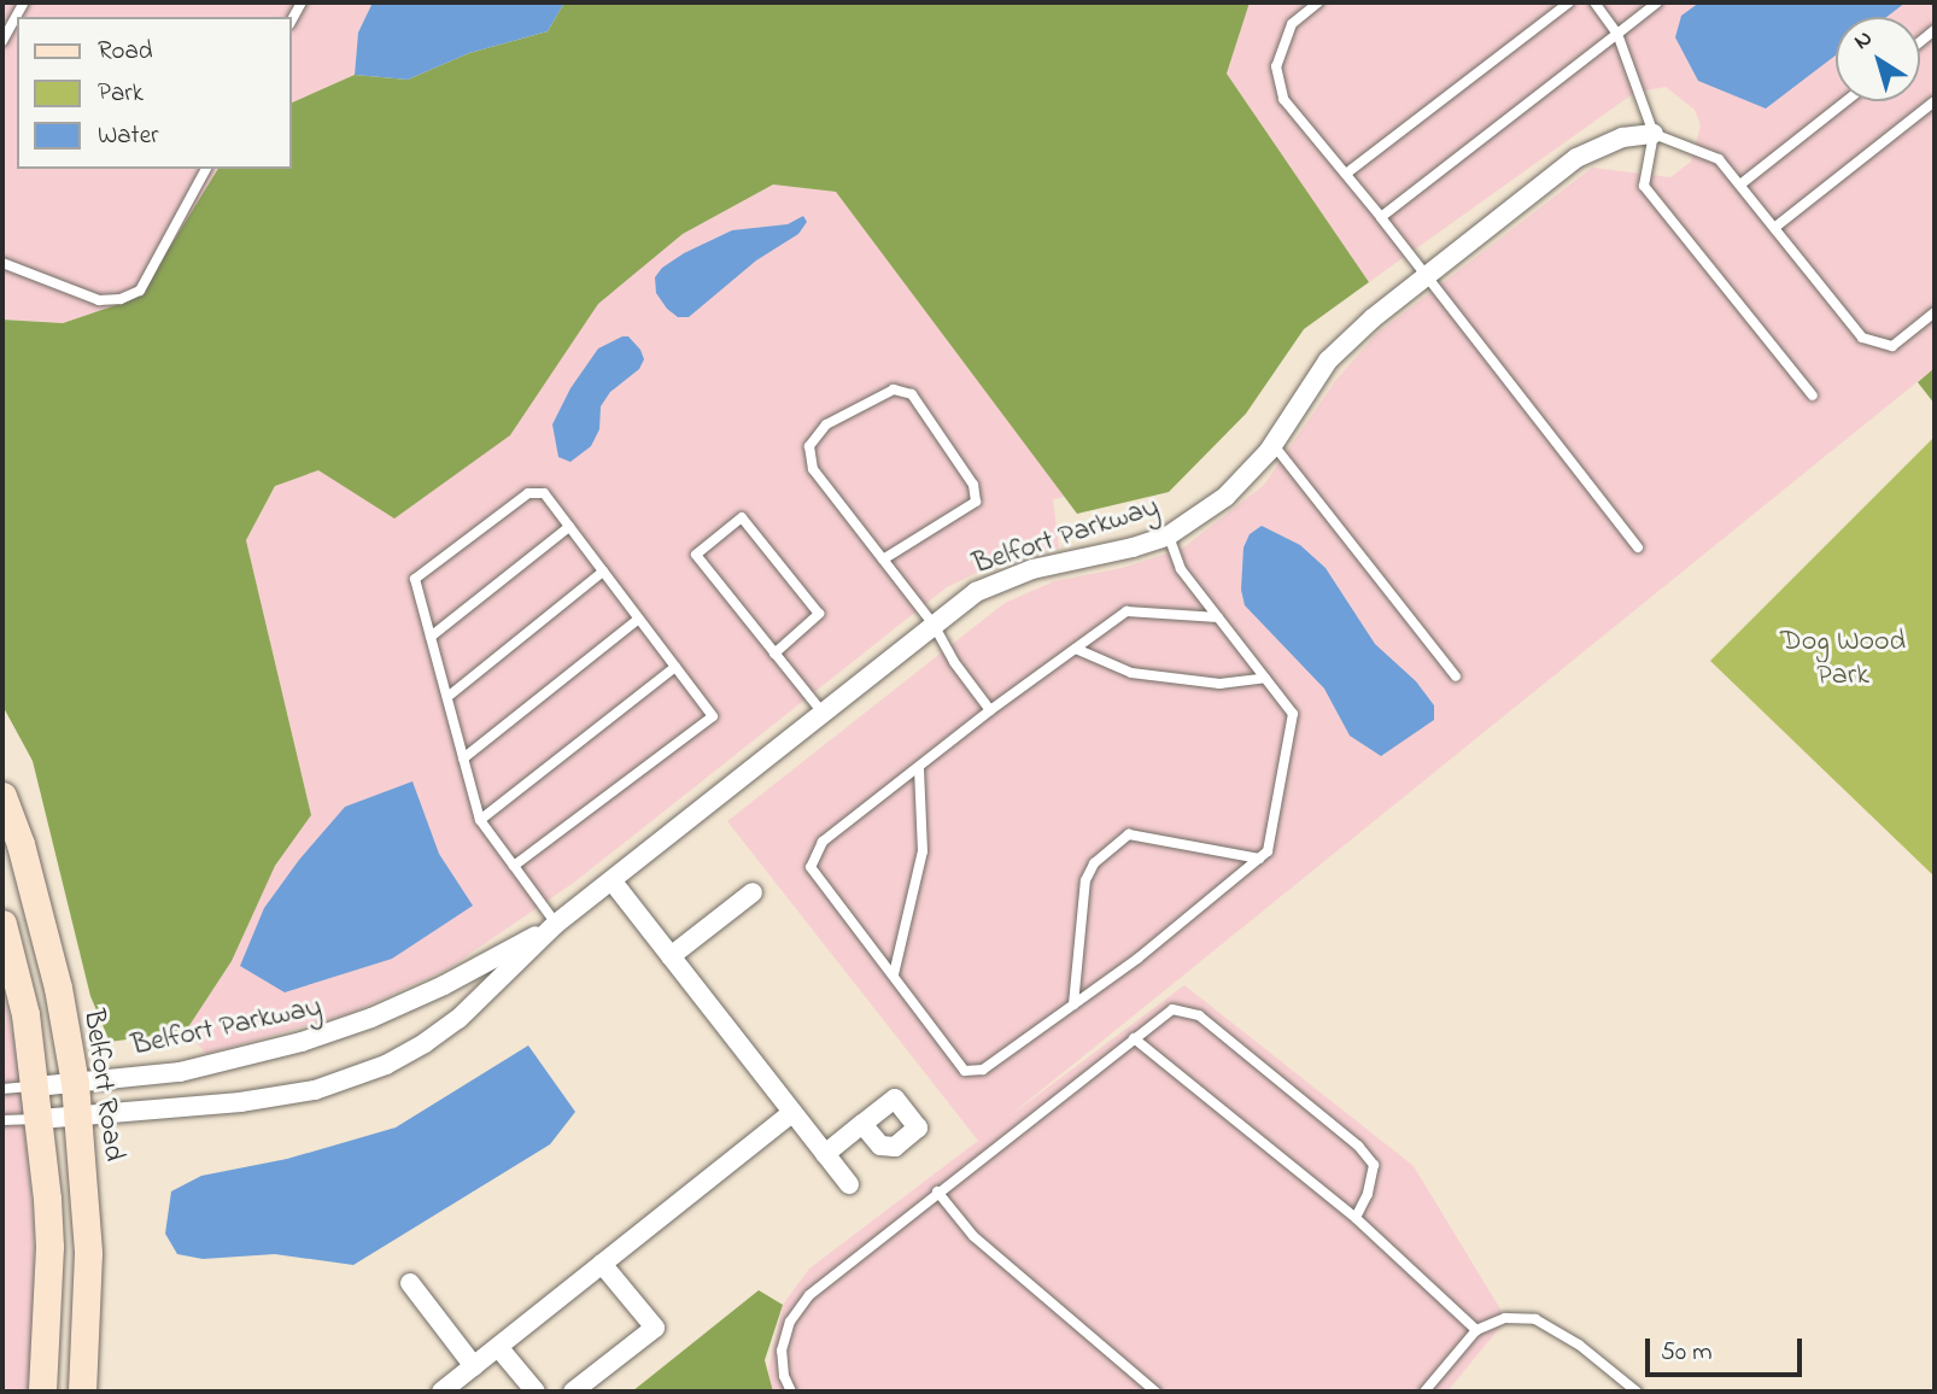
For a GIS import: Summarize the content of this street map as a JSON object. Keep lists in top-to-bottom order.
{
  "streets": {
    "street": ["Belfort Parkway", "Belfort Road"]
  },
  "crossings": [
    ["Belfort Parkway", "Belfort Road"]
  ],
  "parks": ["Dog Wood Park"],
  "legend": ["Road", "Park", "Water"],
  "scale_bar": "50 m",
  "north": "top left"
}
